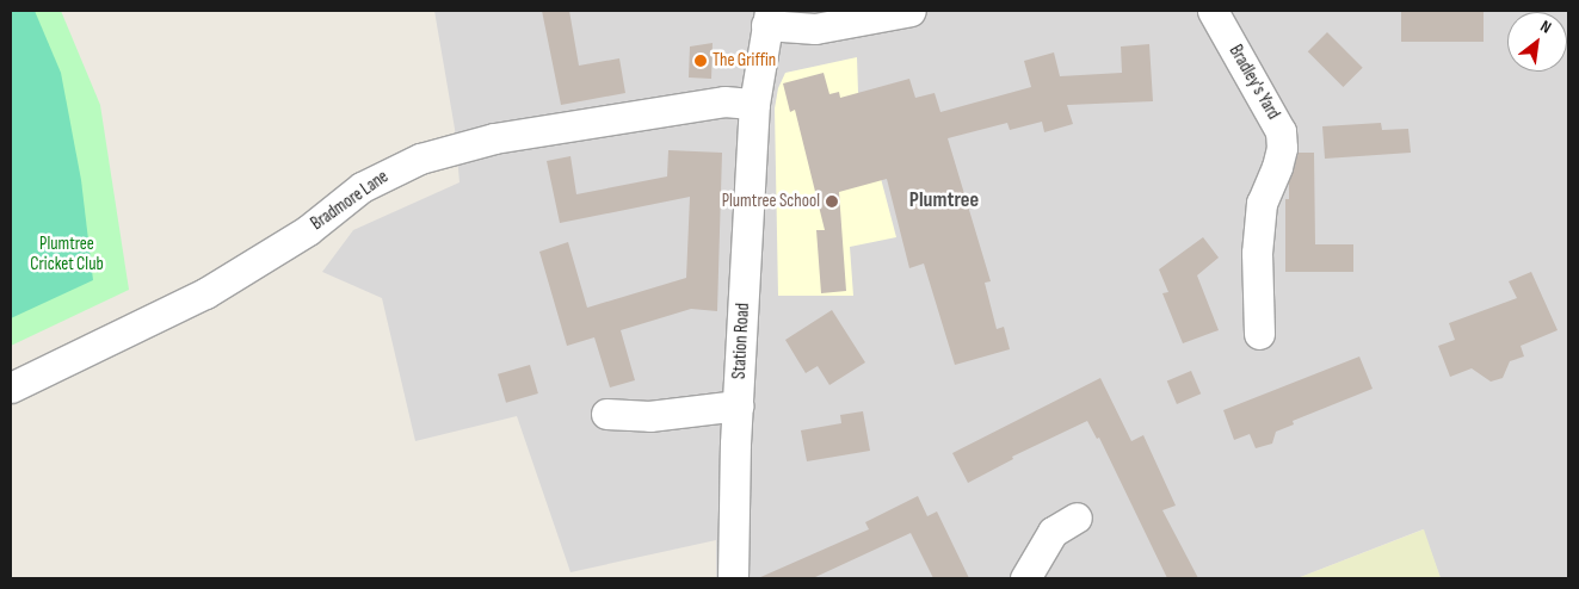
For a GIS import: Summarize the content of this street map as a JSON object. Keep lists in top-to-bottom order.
{
  "streets": {
    "street": ["Bradley's Yard", "Bradmore Lane", "Station Road"]
  },
  "crossings": [
    ["Bradmore Lane", "Station Road"]
  ],
  "districts": ["Plumtree"],
  "parks": ["Plumtree Cricket Club"],
  "places": ["The Griffin", "Plumtree School"],
  "north": "top right"
}
